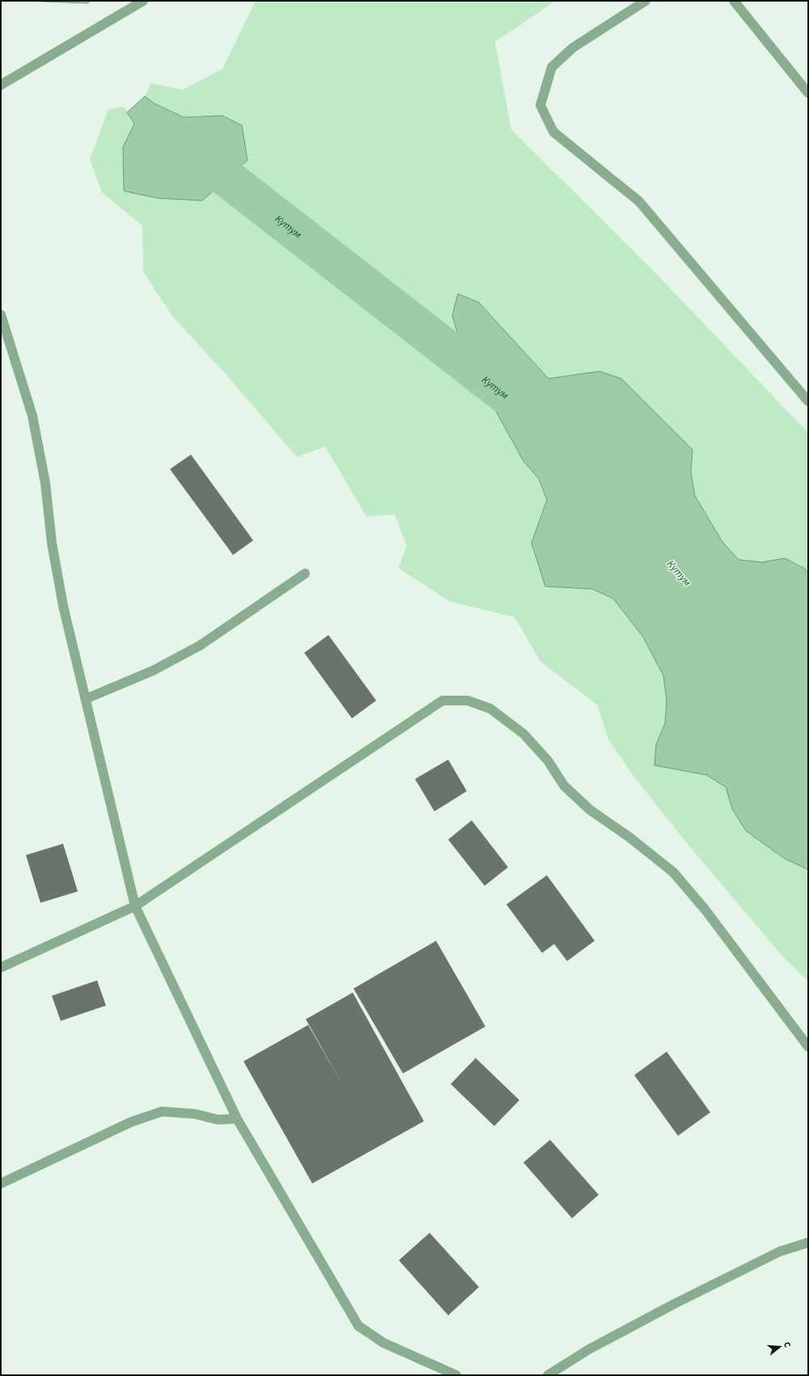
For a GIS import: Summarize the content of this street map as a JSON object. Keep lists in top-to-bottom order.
{
  "water": ["Кутум"],
  "north": "right"
}
